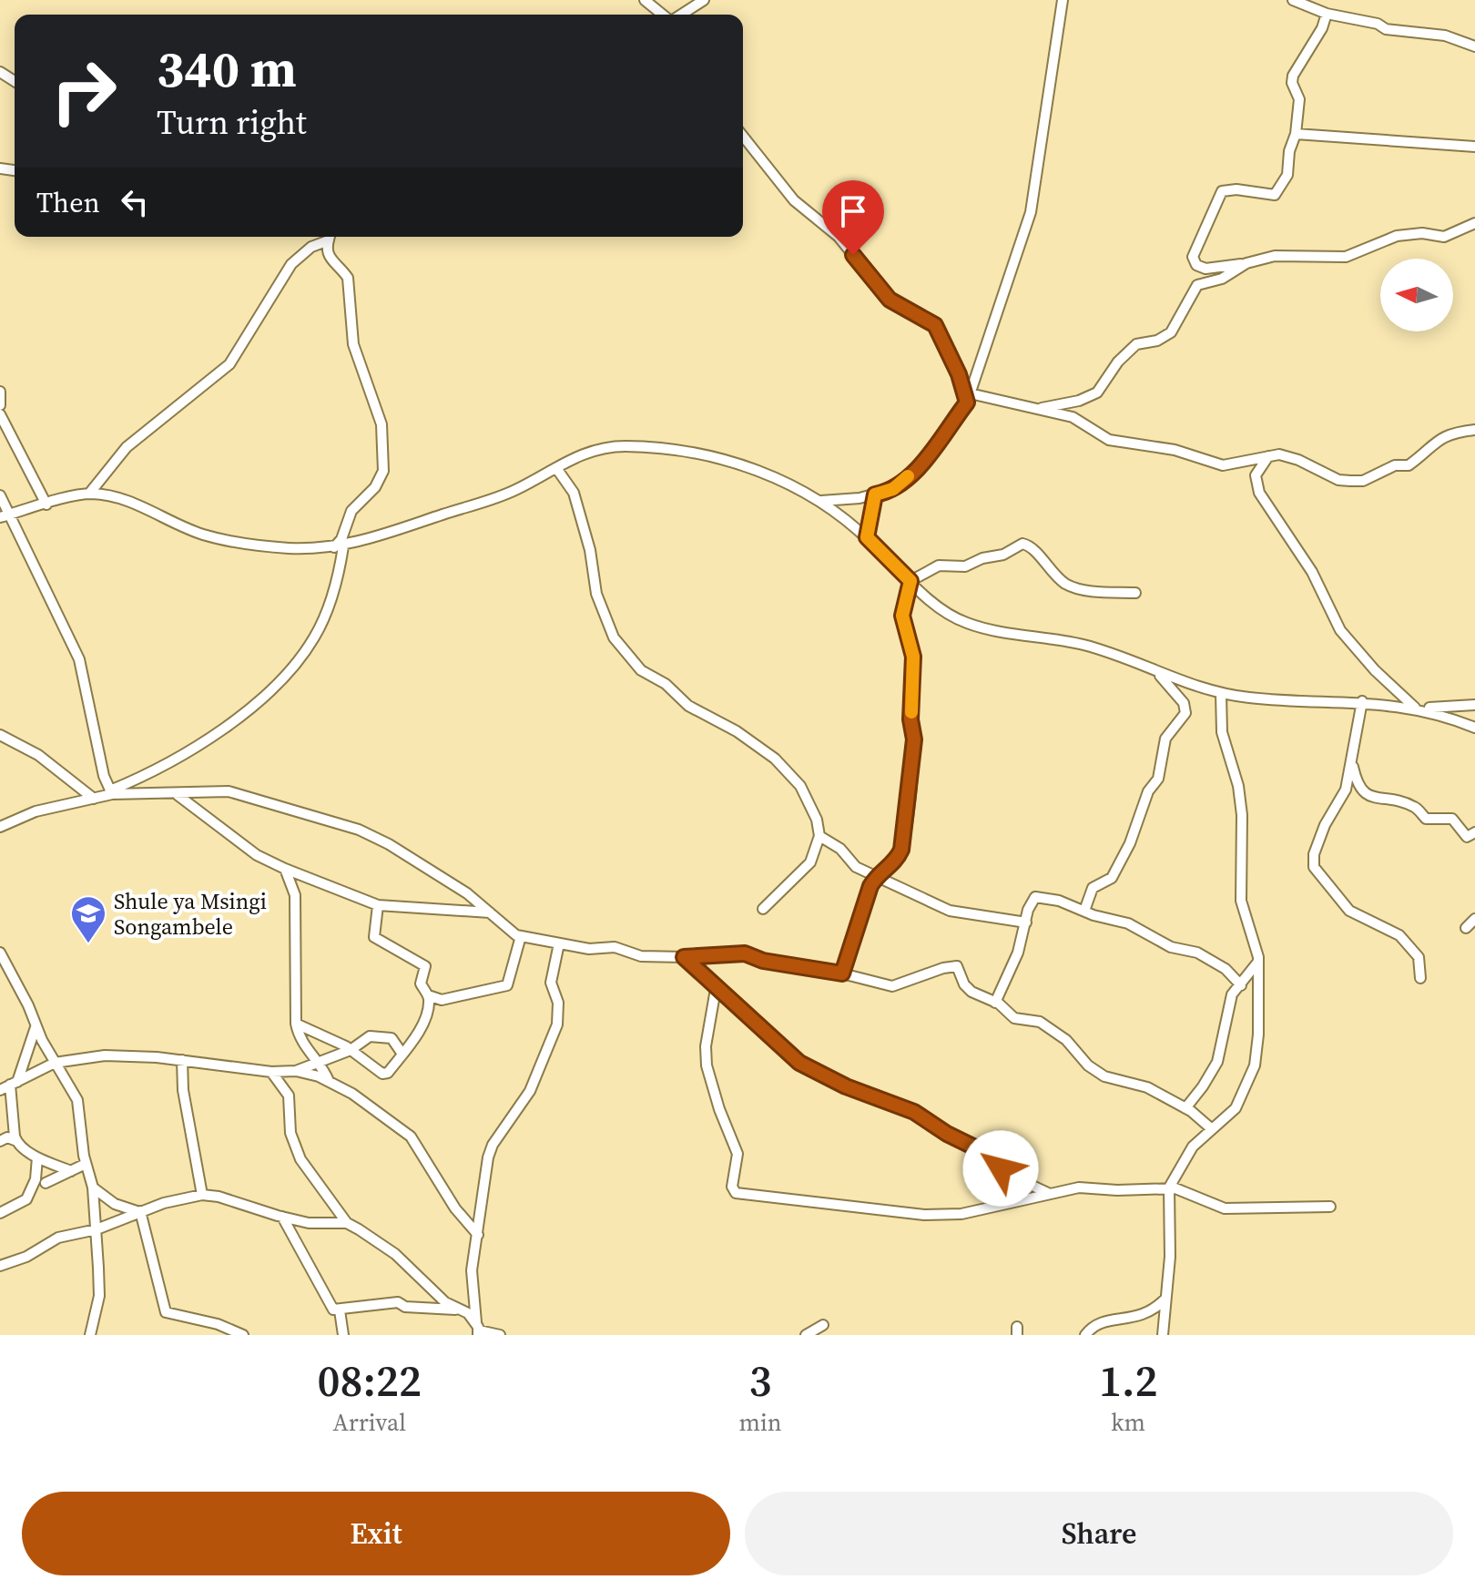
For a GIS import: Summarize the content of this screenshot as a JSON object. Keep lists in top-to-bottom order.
{
  "places": {
    "school or university": ["Shule ya Msingi Songambele"]
  },
  "north": "left",
  "page": {
    "turn": ["340 m", "Turn right"],
    "then": "Then",
    "eta": [
      "08:22",
      "Arrival",
      "3",
      "min",
      "1.2",
      "km"
    ],
    "buttons": ["Exit", "Share"]
  }
}
